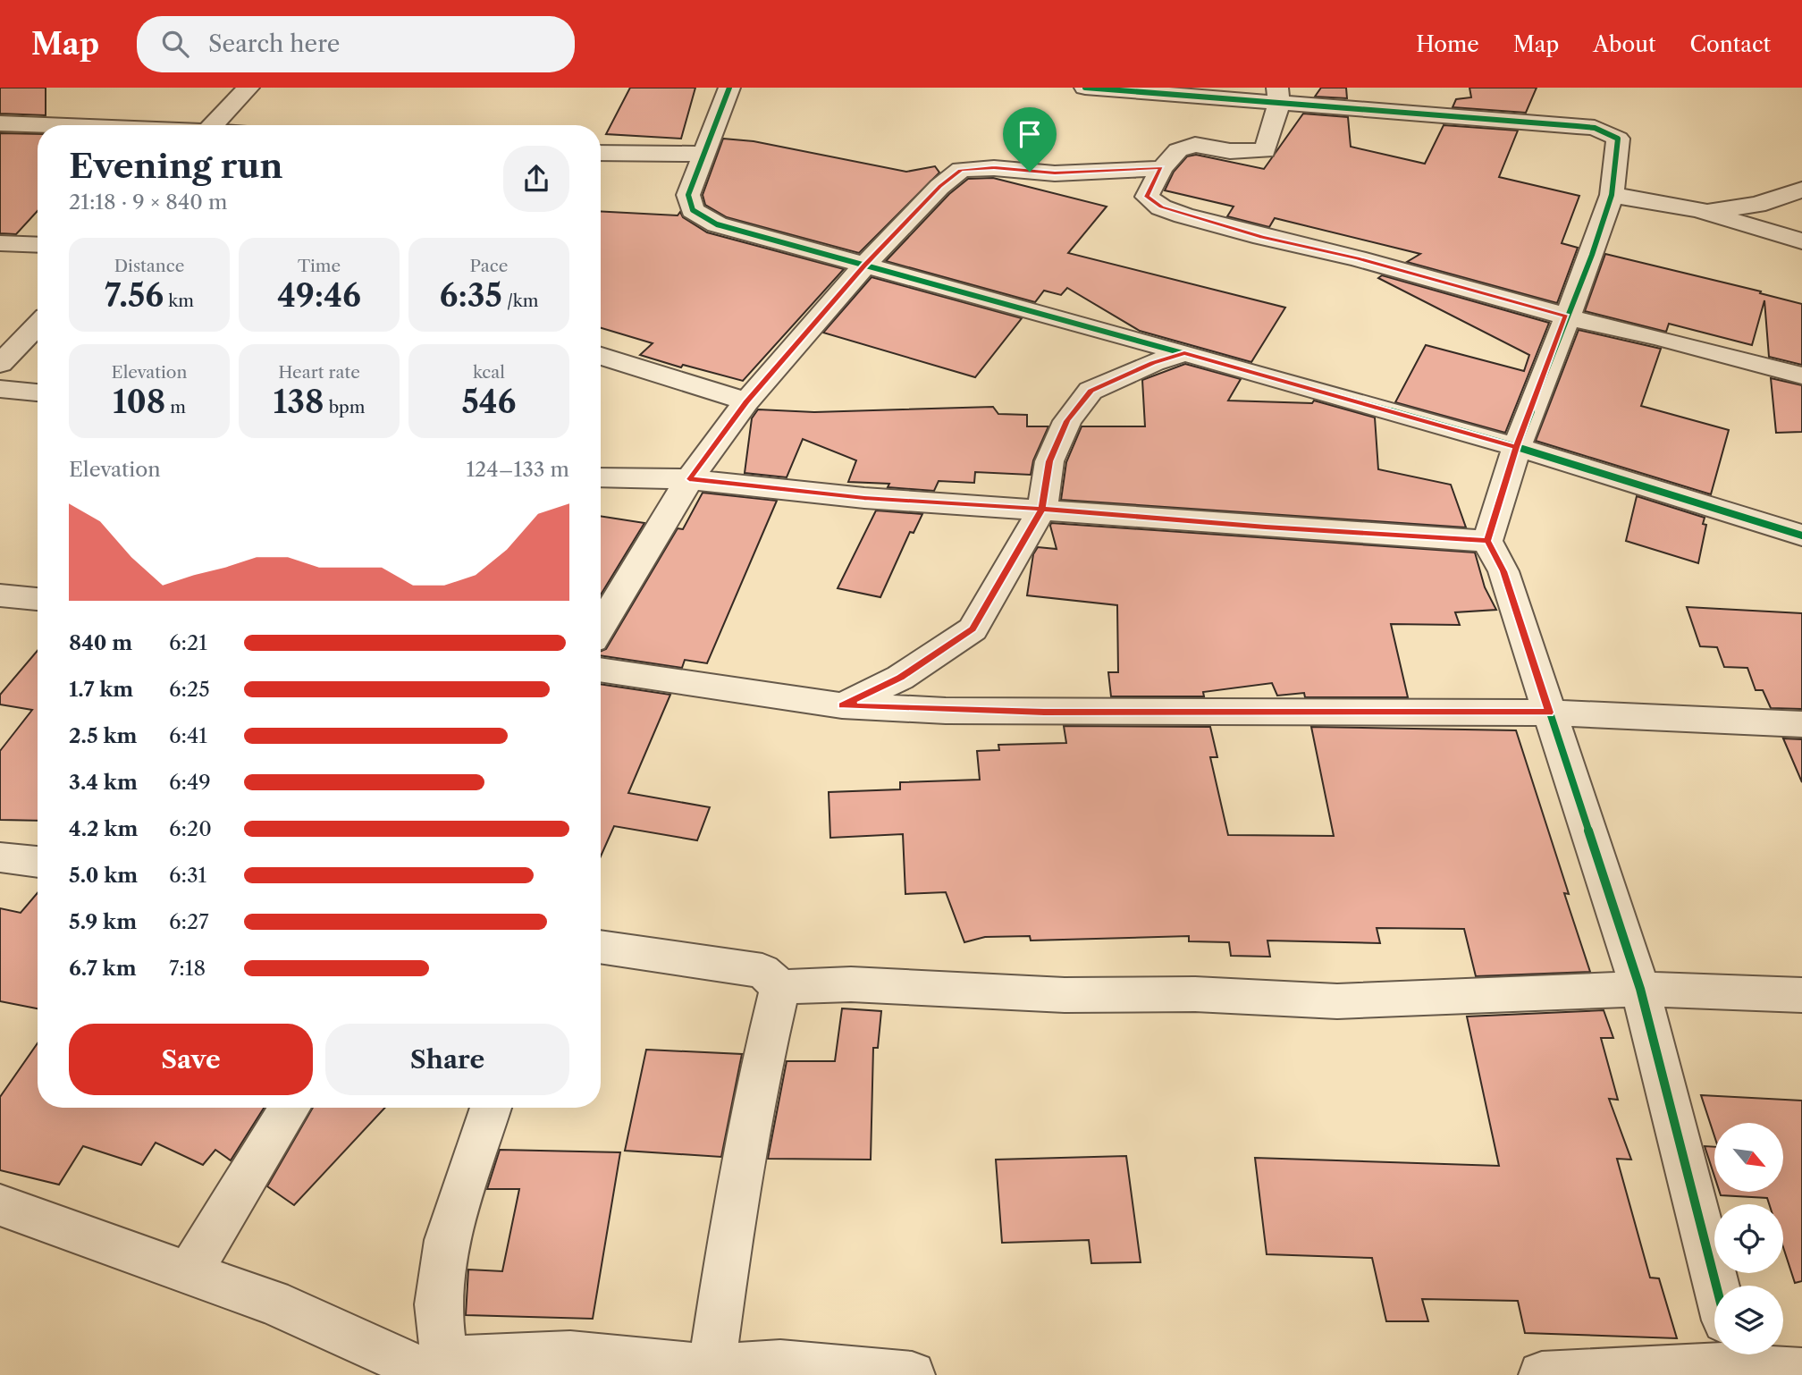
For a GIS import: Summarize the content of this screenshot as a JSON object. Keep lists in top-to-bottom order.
{
  "north": "bottom right",
  "page": {
    "header": "Map",
    "search": "Search here",
    "nav": [
      "Home",
      "Map",
      "About",
      "Contact"
    ],
    "heading": ["Evening run", "21:18 · 9 × 840 m"],
    "stats": [
      ["Distance", "7.56 km"],
      ["Time", "49:46"],
      ["Pace", "6:35 /km"],
      ["Elevation", "108 m"],
      ["Heart rate", "138 bpm"],
      ["kcal", "546"]
    ],
    "chart": ["Elevation", "124–133 m"],
    "list": [
      {
        "name": "840 m",
        "note": "6:21"
      },
      {
        "name": "1.7 km",
        "note": "6:25"
      },
      {
        "name": "2.5 km",
        "note": "6:41"
      },
      {
        "name": "3.4 km",
        "note": "6:49"
      },
      {
        "name": "4.2 km",
        "note": "6:20"
      },
      {
        "name": "5.0 km",
        "note": "6:31"
      },
      {
        "name": "5.9 km",
        "note": "6:27"
      },
      {
        "name": "6.7 km",
        "note": "7:18"
      }
    ],
    "buttons": ["Save", "Share"]
  }
}
